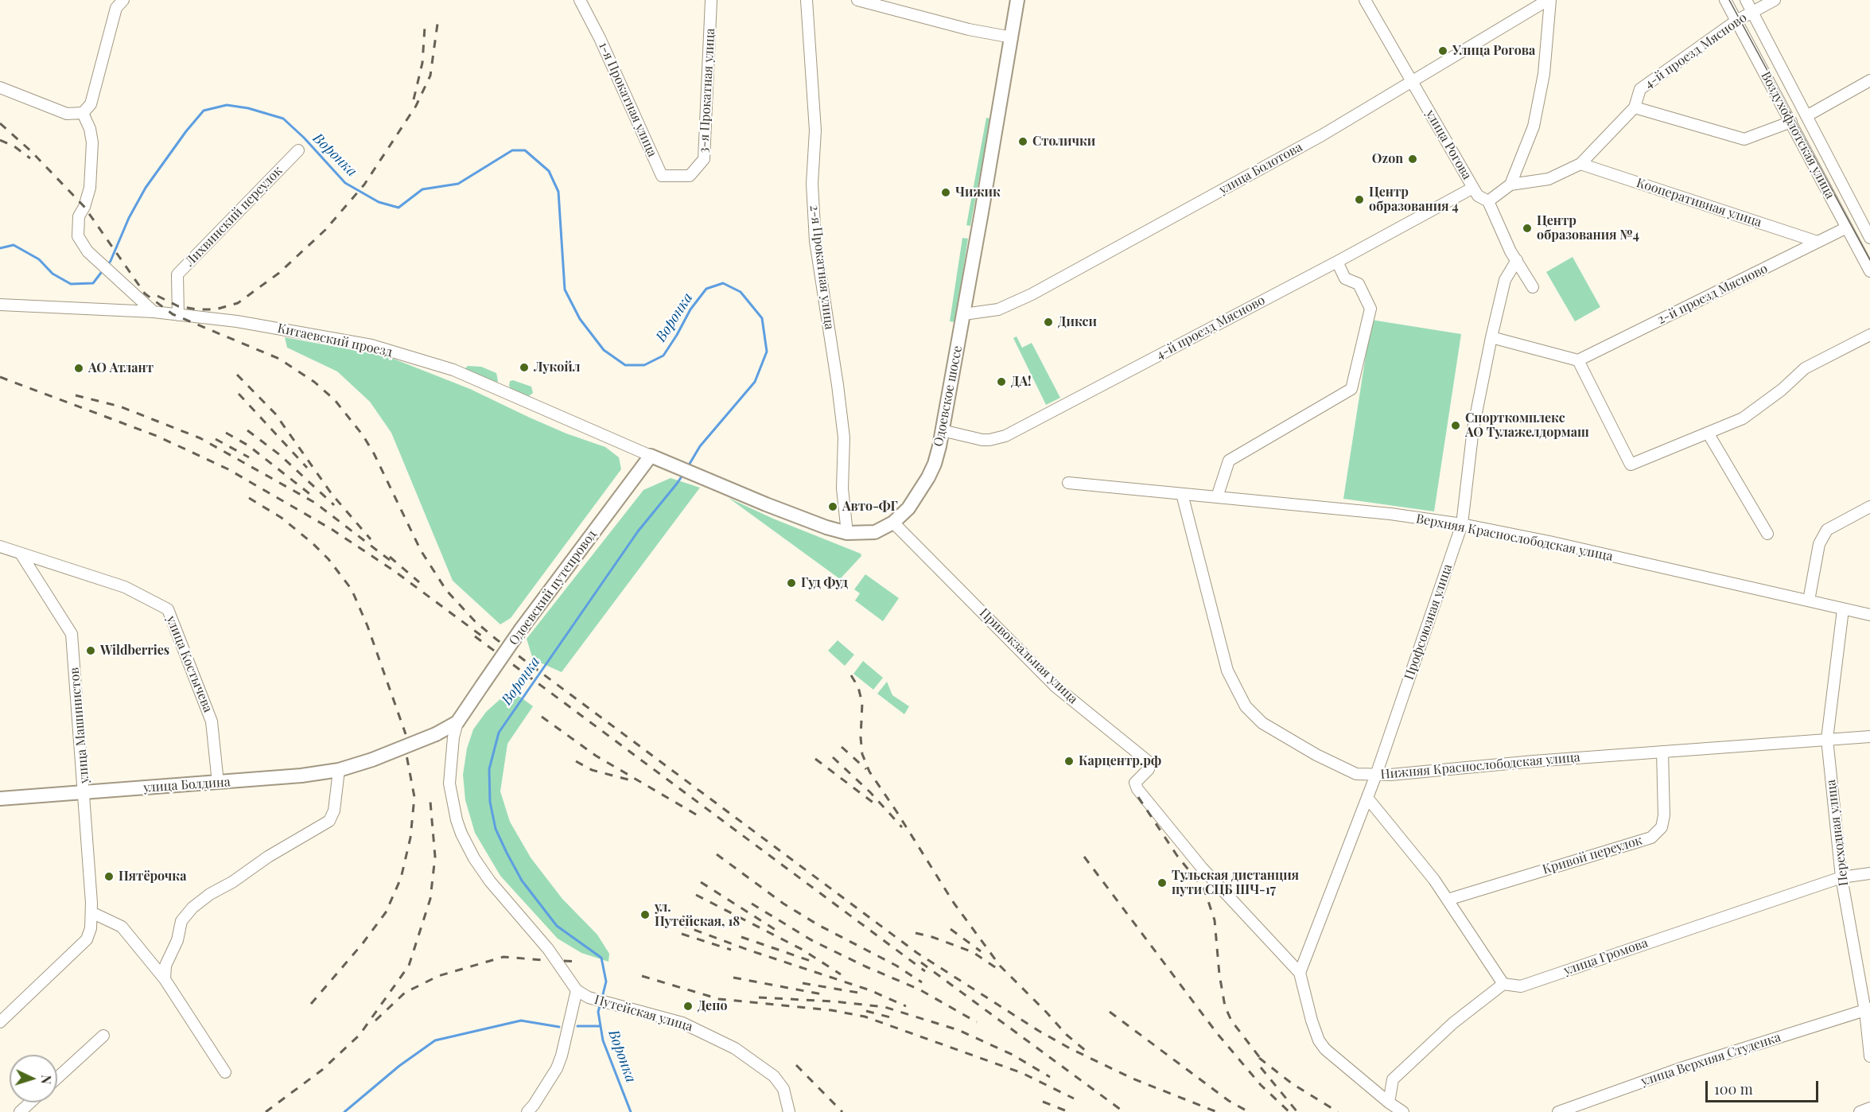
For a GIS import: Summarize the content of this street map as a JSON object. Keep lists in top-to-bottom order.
{
  "streets": {
    "main road": ["Одоевское шоссе", "Одоевский путепровод", "улица Болдина"],
    "street": [
      "4-й проезд Мясново",
      "3-я Прокатная улица",
      "1-я Прокатная улица",
      "Воздухофлотская улица",
      "улица Рогова",
      "улица Болотова",
      "Кооперативная улица",
      "Лихвинский переулок",
      "2-я Прокатная улица",
      "2-й проезд Мясново",
      "Китаевский проезд",
      "Верхняя Краснослободская улица",
      "Профсоюзная улица",
      "Привокзальная улица",
      "улица Костычева",
      "улица Машинистов",
      "Нижняя Краснослободская улица",
      "Переходная улица",
      "Кривой переулок",
      "улица Громова",
      "Путейская улица",
      "улица Верхняя Cтуденка"
    ]
  },
  "crossings": [
    ["4-й проезд Мясново", "Воздухофлотская улица"],
    ["4-й проезд Мясново", "улица Рогова"],
    ["4-й проезд Мясново", "Кооперативная улица"],
    ["4-й проезд Мясново", "Одоевское шоссе"],
    ["3-я Прокатная улица", "1-я Прокатная улица"],
    ["Воздухофлотская улица", "2-й проезд Мясново"],
    ["улица Рогова", "улица Болотова"],
    ["улица Рогова", "Профсоюзная улица"],
    ["улица Болотова", "Одоевское шоссе"],
    ["Кооперативная улица", "2-й проезд Мясново"],
    ["Лихвинский переулок", "Китаевский проезд"],
    ["2-я Прокатная улица", "Одоевское шоссе"],
    ["Китаевский проезд", "Одоевское шоссе"],
    ["Китаевский проезд", "Одоевский путепровод"],
    ["Одоевское шоссе", "Одоевский путепровод"],
    ["Одоевское шоссе", "Привокзальная улица"],
    ["Верхняя Краснослободская улица", "Профсоюзная улица"],
    ["Верхняя Краснослободская улица", "Нижняя Краснослободская улица"],
    ["Верхняя Краснослободская улица", "Переходная улица"],
    ["Одоевский путепровод", "улица Болдина"],
    ["Профсоюзная улица", "Привокзальная улица"],
    ["Профсоюзная улица", "Нижняя Краснослободская улица"],
    ["улица Костычева", "улица Машинистов"],
    ["улица Костычева", "улица Болдина"],
    ["улица Машинистов", "улица Болдина"],
    ["Нижняя Краснослободская улица", "Переходная улица"],
    ["Нижняя Краснослободская улица", "Кривой переулок"],
    ["Переходная улица", "улица Громова"],
    ["Переходная улица", "улица Верхняя Cтуденка"]
  ],
  "water": ["Воронка"],
  "places": [
    "Улица Рогова",
    "Столички",
    "Ozon",
    "Чижик",
    "Центр образования 4",
    "Центр образования №4",
    "Дикси",
    "Лукойл",
    "АО Атлант",
    "ДА!",
    "Спорткомплекс АО Тулажелдормаш",
    "Авто-ФГ",
    "Гуд Фуд",
    "Wildberries",
    "Карцентр.рф",
    "Пятёрочка",
    "Тульская дистанция пути СЦБ ШЧ-17",
    "ул. Путейская, 18",
    "Депо"
  ],
  "scale_bar": "100 m",
  "north": "right"
}
